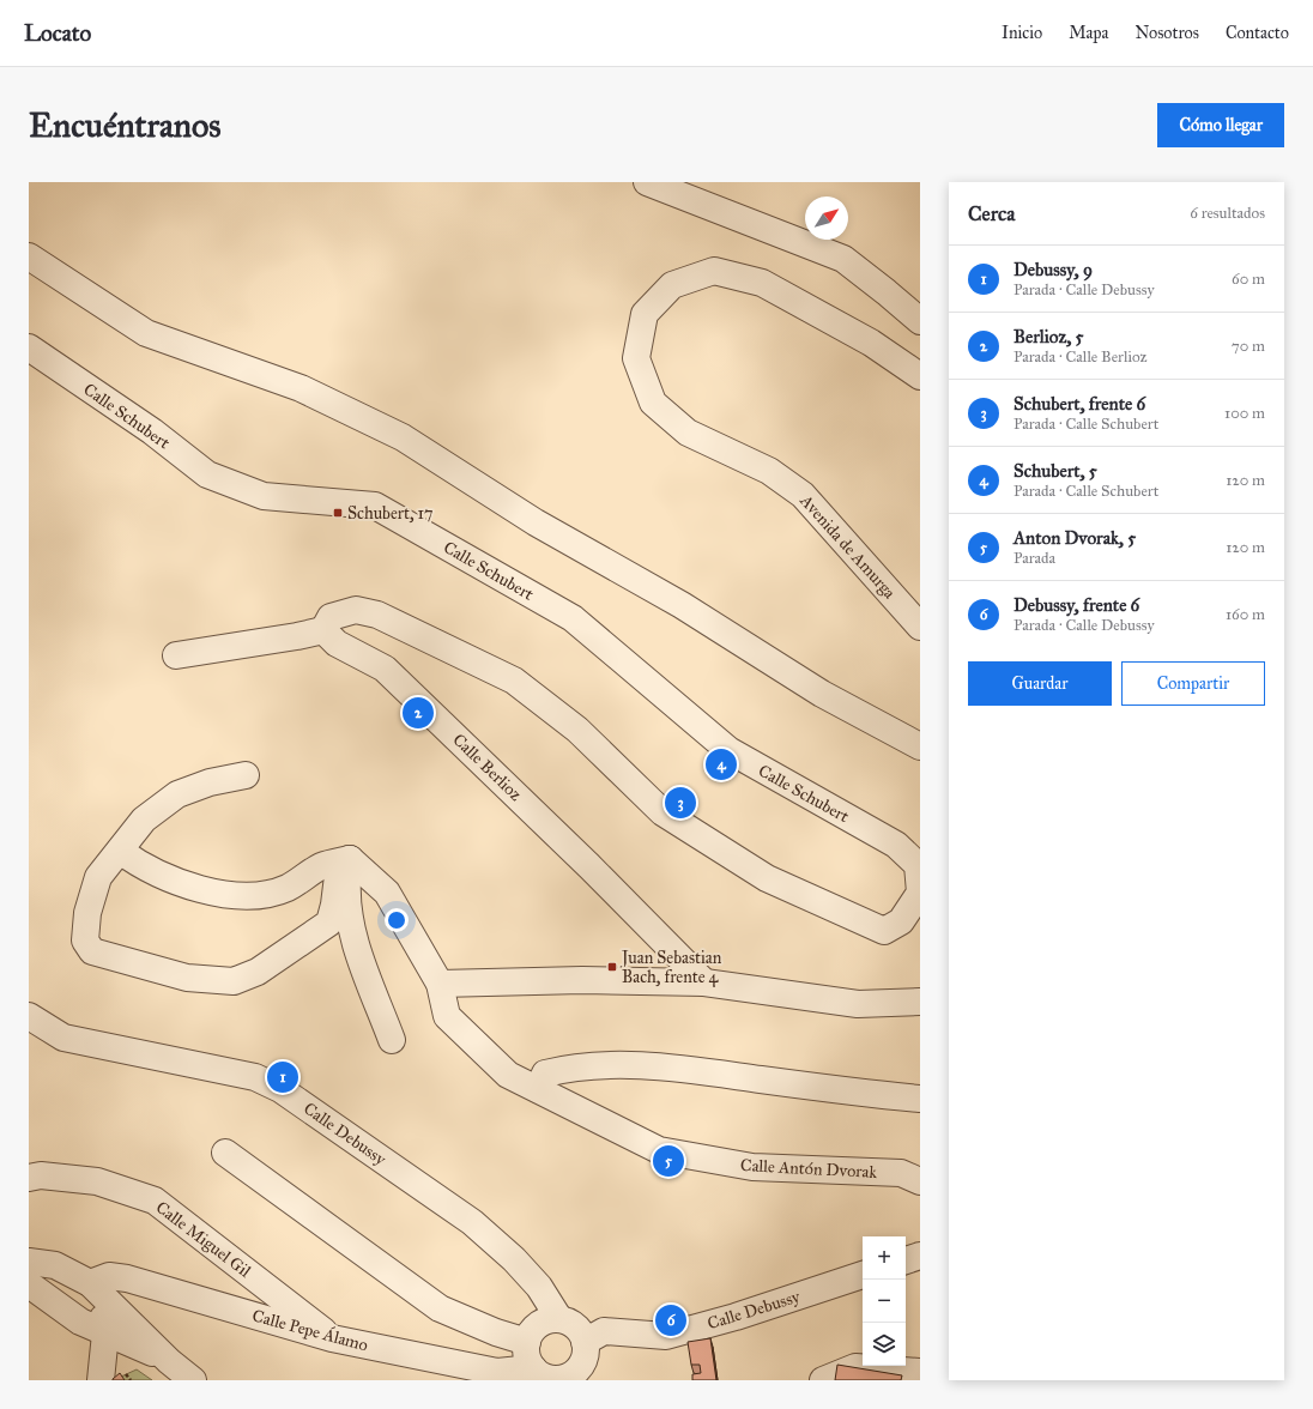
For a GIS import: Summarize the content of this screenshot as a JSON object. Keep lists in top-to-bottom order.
{
  "streets": {
    "street": [
      "Calle Schubert",
      "Avenida de Amurga",
      "Calle Berlioz",
      "Calle Debussy",
      "Calle Antón Dvorak",
      "Calle Miguel Gil",
      "Calle Pepe Álamo"
    ]
  },
  "crossings": [
    ["Calle Schubert", "Calle Berlioz"],
    ["Calle Debussy", "Calle Pepe Álamo"],
    ["Calle Miguel Gil", "Calle Pepe Álamo"]
  ],
  "places": {
    "transit": ["Schubert, 17", "Juan Sebastian Bach, frente 4"]
  },
  "north": "top right",
  "page": {
    "header": "Locato",
    "nav": [
      "Inicio",
      "Mapa",
      "Nosotros",
      "Contacto"
    ],
    "buttons": [
      "Cómo llegar",
      ["Guardar", "Compartir"]
    ],
    "title": "Encuéntranos",
    "heading": ["Cerca", "6 resultados"],
    "list": [
      {
        "mark": "1",
        "name": "Debussy, 9",
        "note": "Parada · Calle Debussy",
        "value": "60 m"
      },
      {
        "mark": "2",
        "name": "Berlioz, 5",
        "note": "Parada · Calle Berlioz",
        "value": "70 m"
      },
      {
        "mark": "3",
        "name": "Schubert, frente 6",
        "note": "Parada · Calle Schubert",
        "value": "100 m"
      },
      {
        "mark": "4",
        "name": "Schubert, 5",
        "note": "Parada · Calle Schubert",
        "value": "120 m"
      },
      {
        "mark": "5",
        "name": "Anton Dvorak, 5",
        "note": "Parada",
        "value": "120 m"
      },
      {
        "mark": "6",
        "name": "Debussy, frente 6",
        "note": "Parada · Calle Debussy",
        "value": "160 m"
      }
    ],
    "pins": [
      "2",
      "4",
      "3",
      "1",
      "5",
      "6"
    ],
    "map_buttons": ["+", "−"]
  }
}
